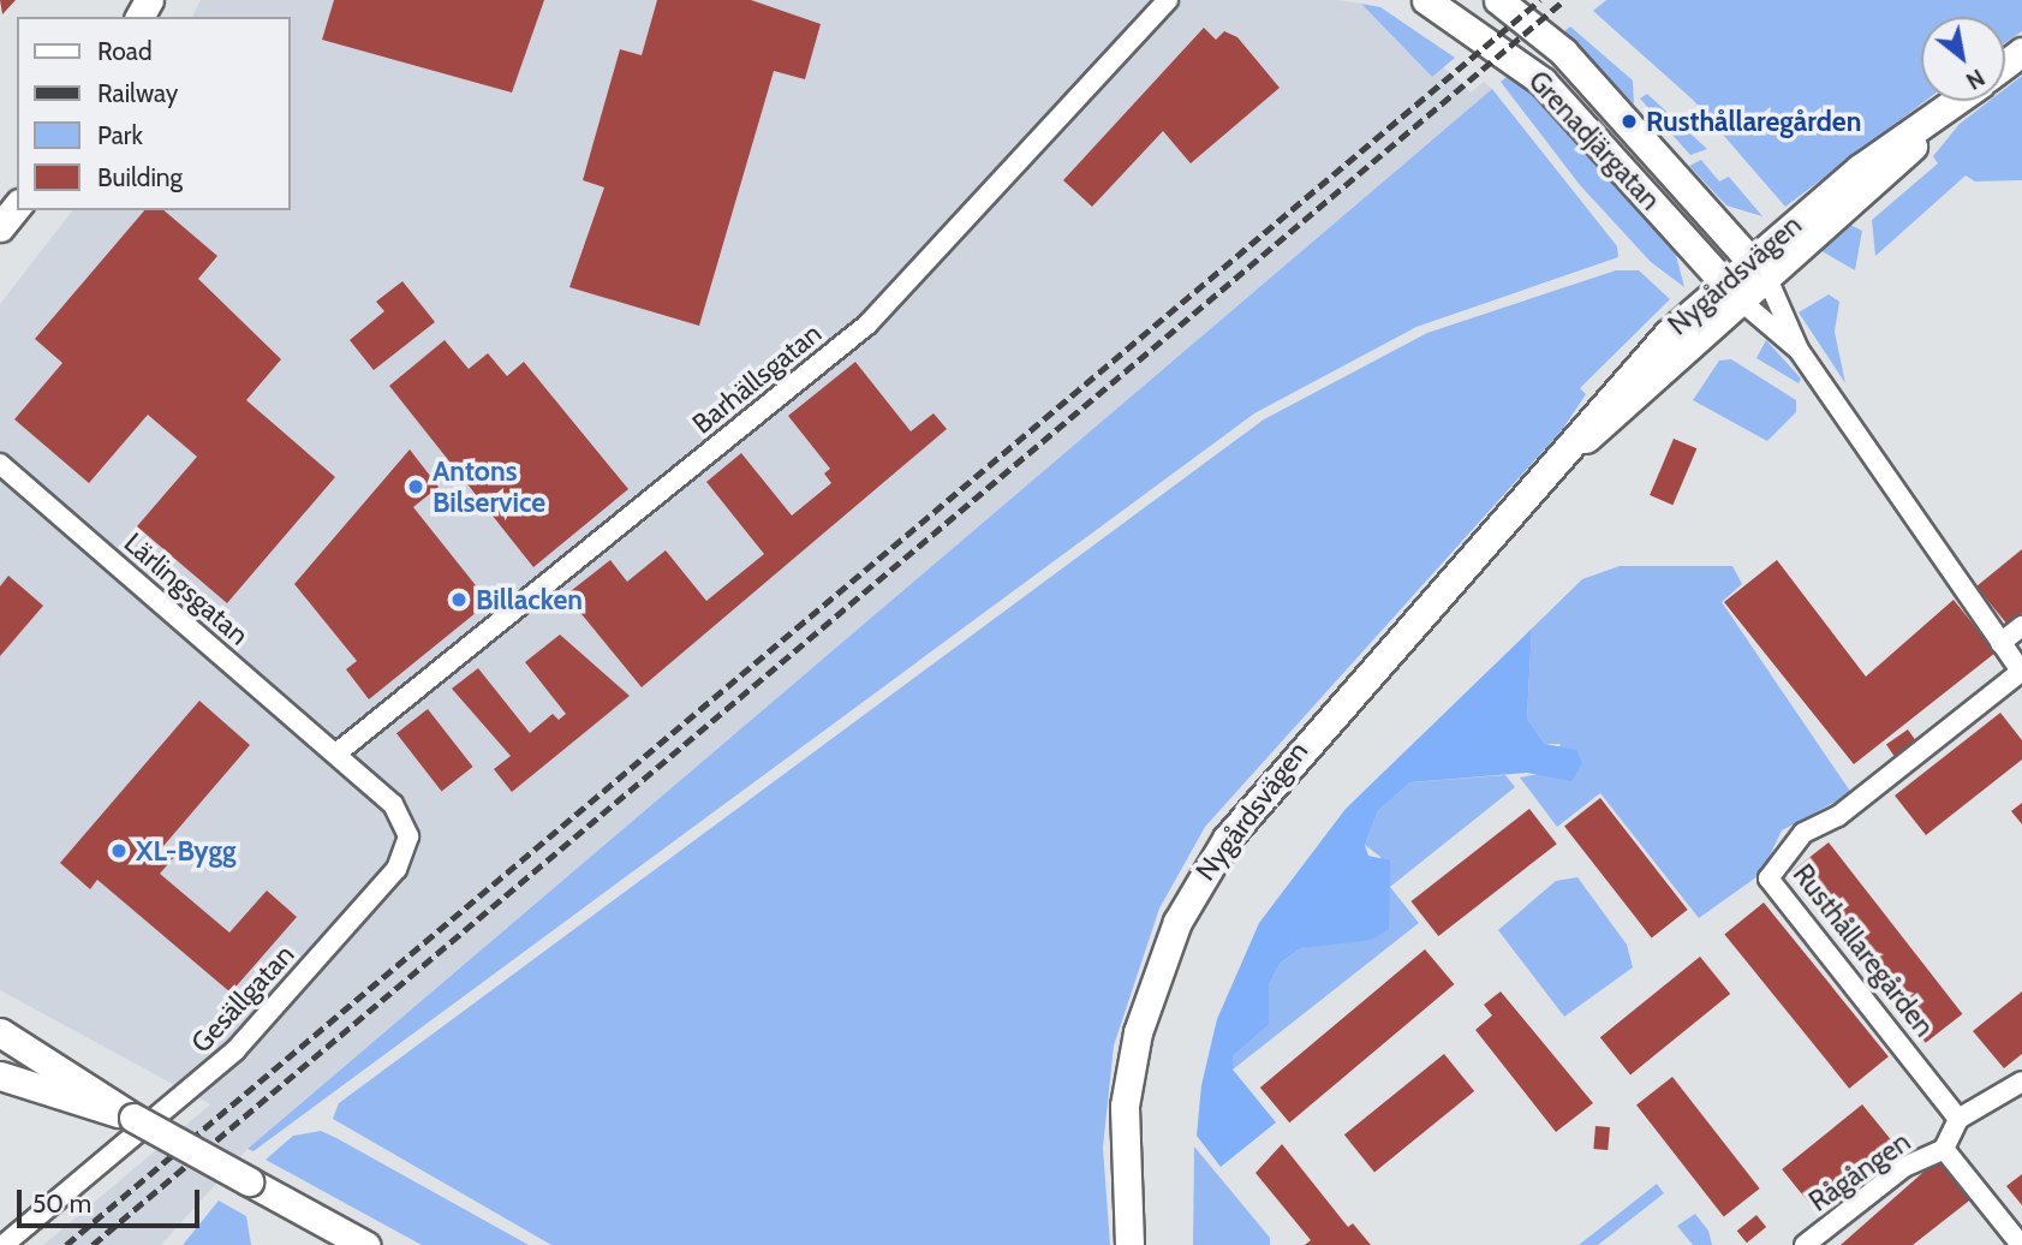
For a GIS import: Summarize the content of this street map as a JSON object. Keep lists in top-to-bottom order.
{
  "streets": {
    "street": [
      "Grenadjärgatan",
      "Nygårdsvägen",
      "Barhällsgatan",
      "Lärlingsgatan",
      "Rusthållaregården",
      "Gesällgatan",
      "Rågången"
    ]
  },
  "crossings": [
    ["Grenadjärgatan", "Nygårdsvägen"],
    ["Grenadjärgatan", "Rusthållaregården"],
    ["Nygårdsvägen", "Rusthållaregården"],
    ["Barhällsgatan", "Lärlingsgatan"],
    ["Barhällsgatan", "Gesällgatan"],
    ["Lärlingsgatan", "Gesällgatan"],
    ["Rusthållaregården", "Rågången"]
  ],
  "places": [
    "Rusthållaregården",
    "Antons Bilservice",
    "Billacken",
    "XL-Bygg"
  ],
  "legend": [
    "Road",
    "Railway",
    "Park",
    "Building"
  ],
  "scale_bar": "50 m",
  "north": "bottom right"
}
